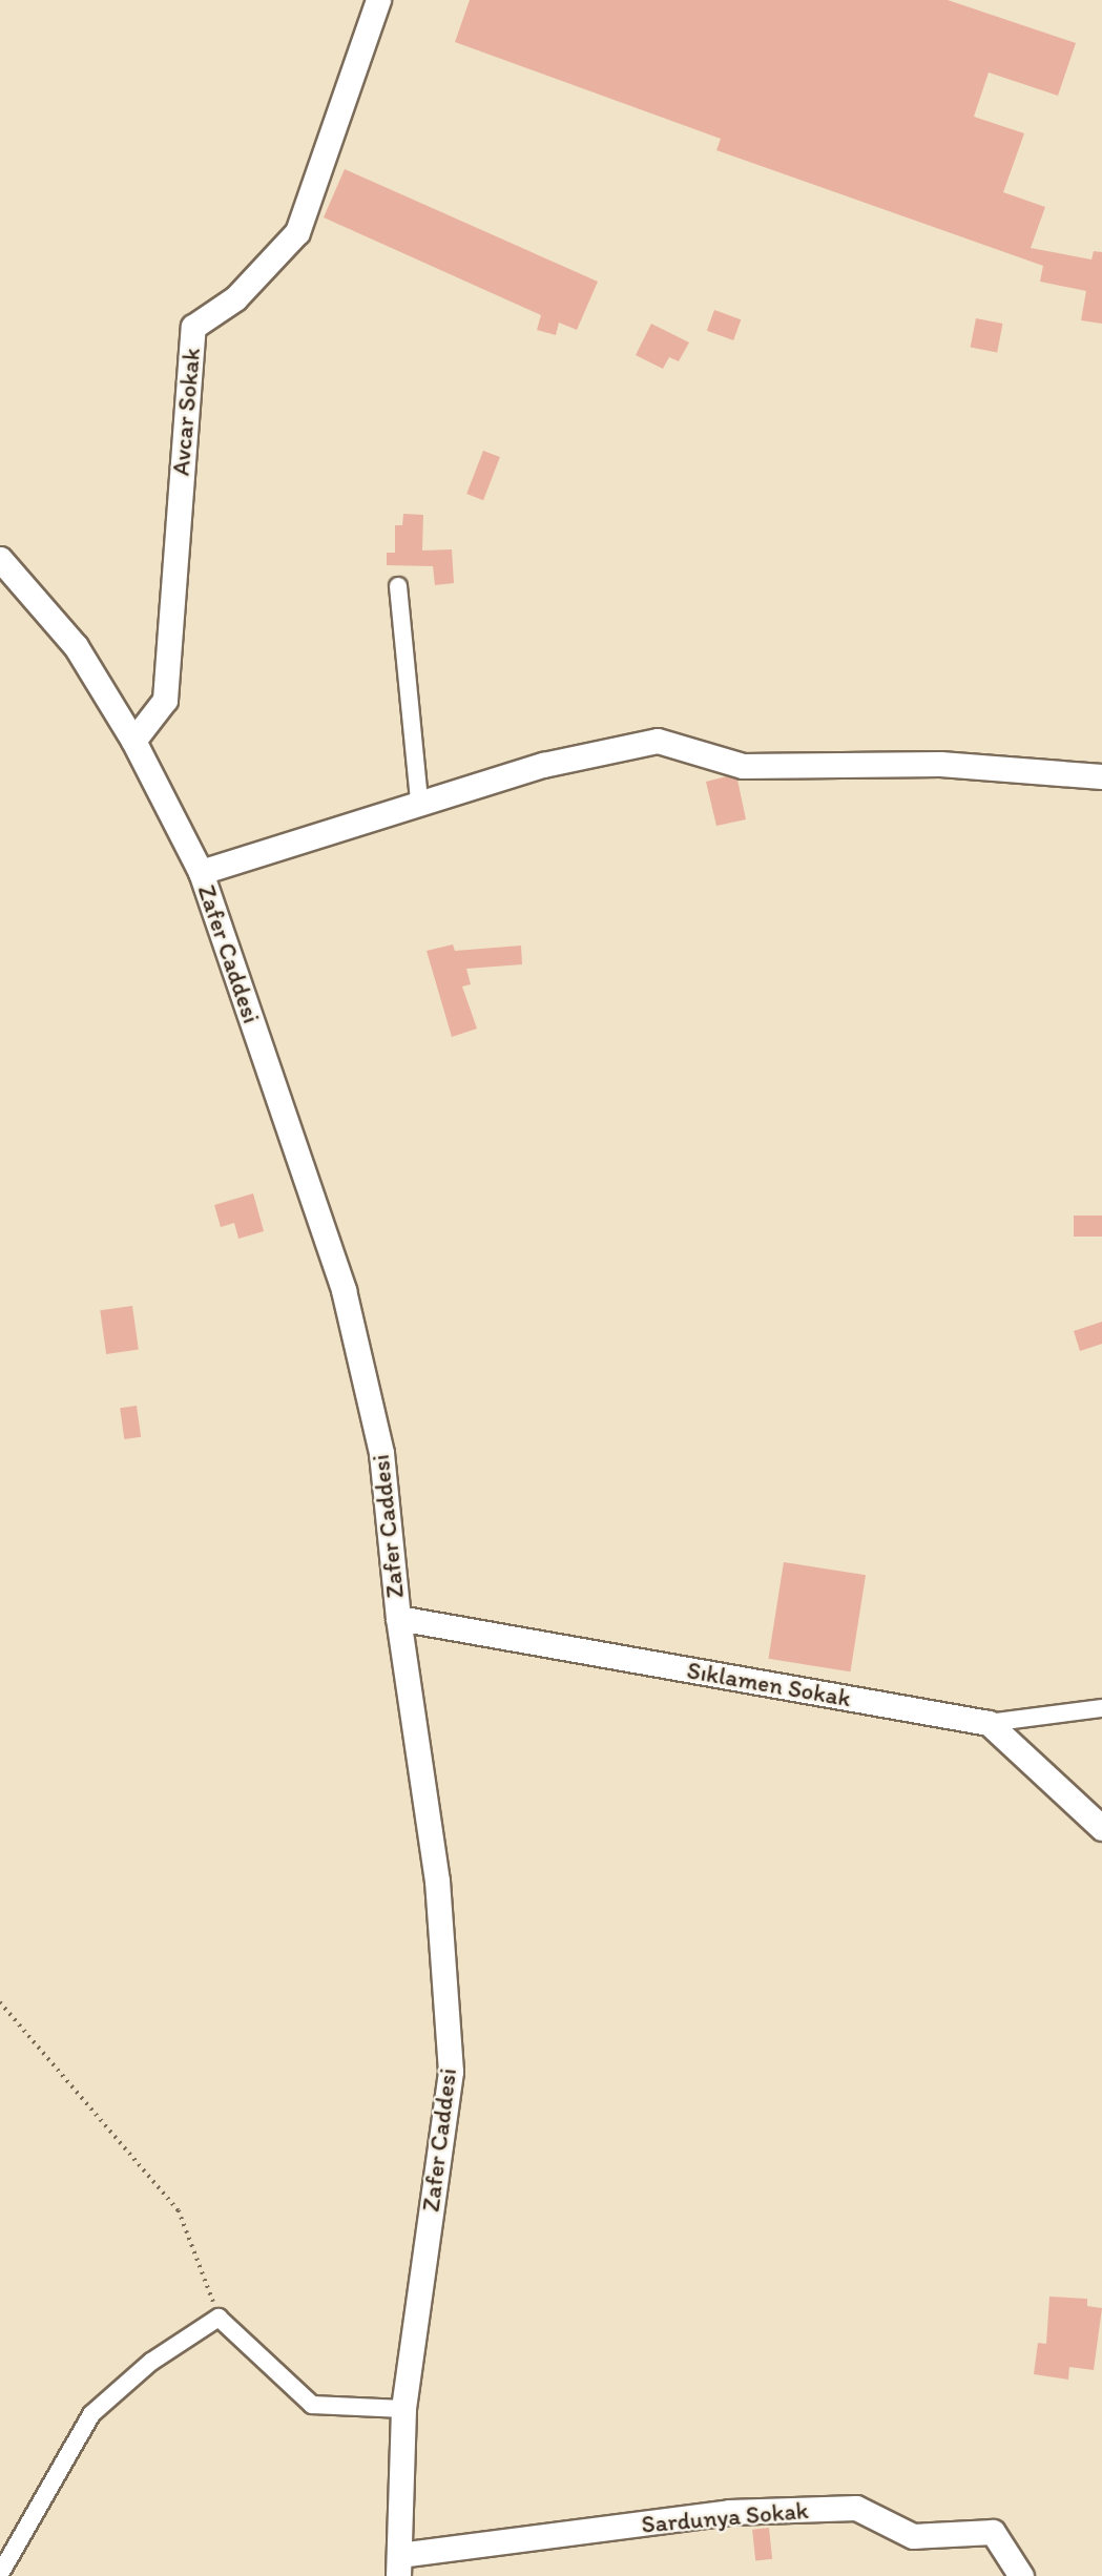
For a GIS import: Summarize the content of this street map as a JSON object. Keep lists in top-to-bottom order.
{
  "streets": {
    "street": [
      "Avcar Sokak",
      "Zafer Caddesi",
      "Sıklamen Sokak",
      "Sardunya Sokak"
    ]
  },
  "crossings": [
    ["Avcar Sokak", "Zafer Caddesi"],
    ["Zafer Caddesi", "Sıklamen Sokak"],
    ["Zafer Caddesi", "Sardunya Sokak"]
  ]
}
